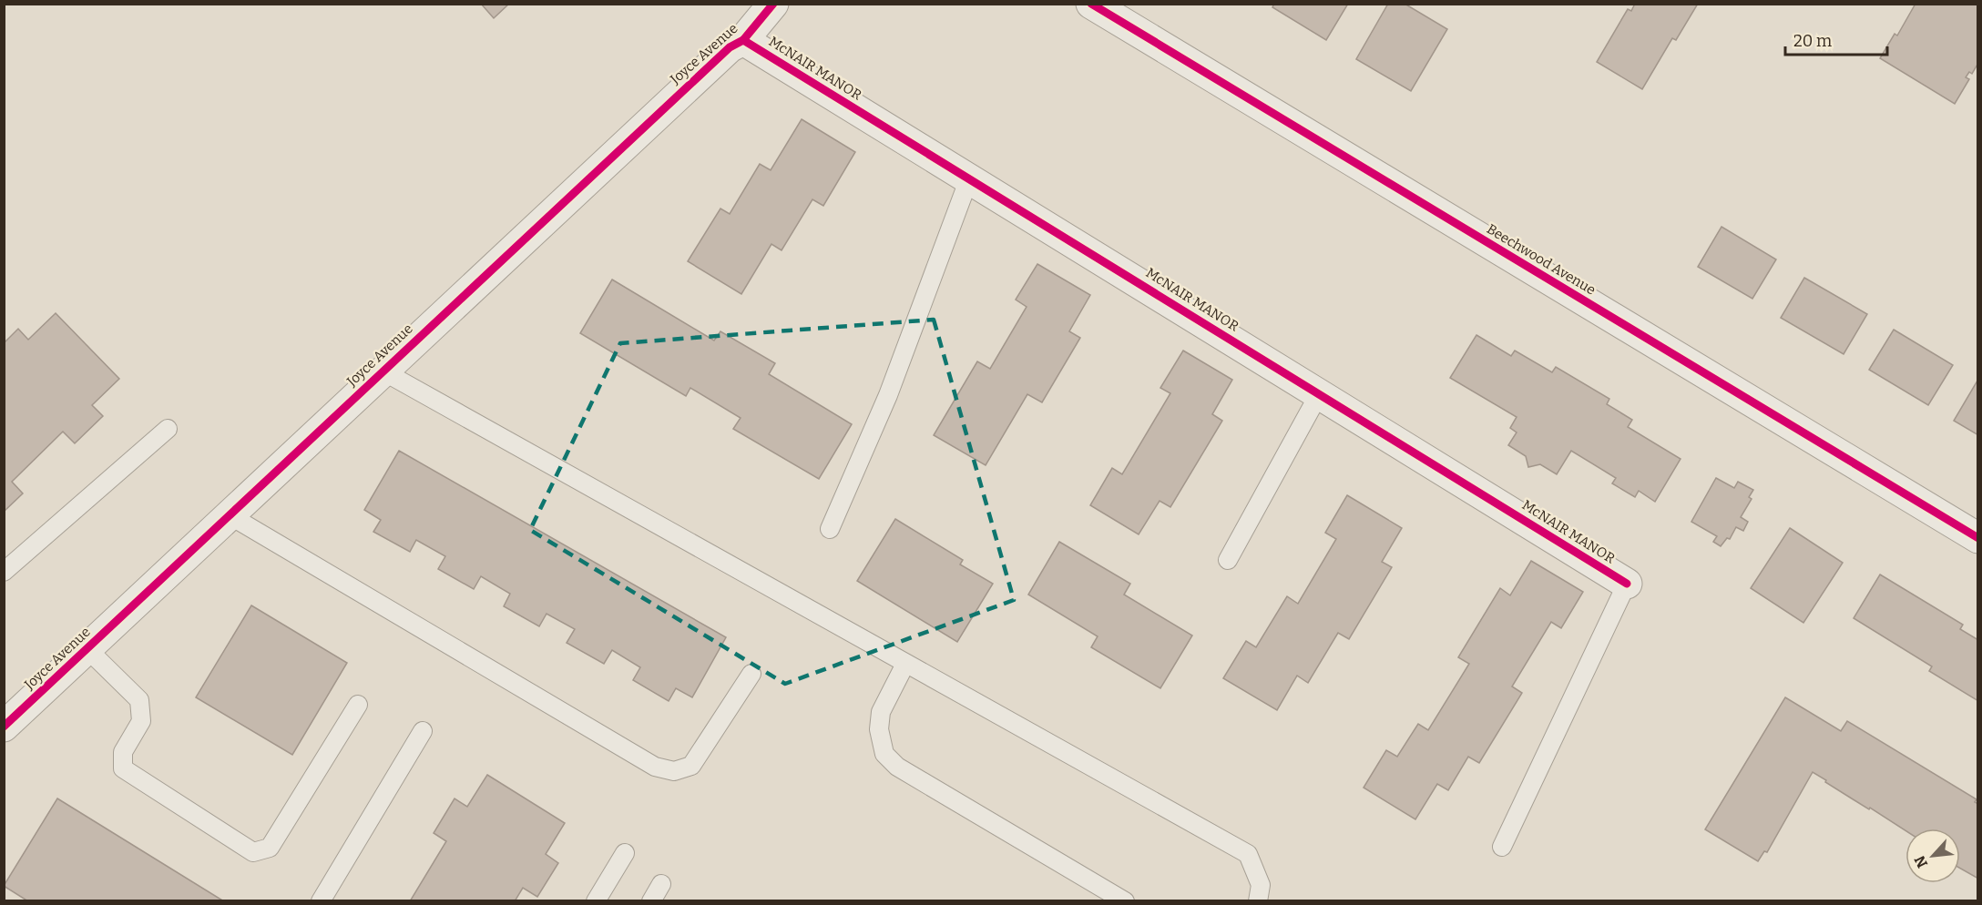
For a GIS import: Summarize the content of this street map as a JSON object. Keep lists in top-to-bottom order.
{
  "streets": {
    "street": ["Joyce Avenue", "McNAIR MANOR", "Beechwood Avenue"]
  },
  "crossings": [
    ["Joyce Avenue", "McNAIR MANOR"]
  ],
  "scale_bar": "20 m",
  "north": "bottom left"
}
